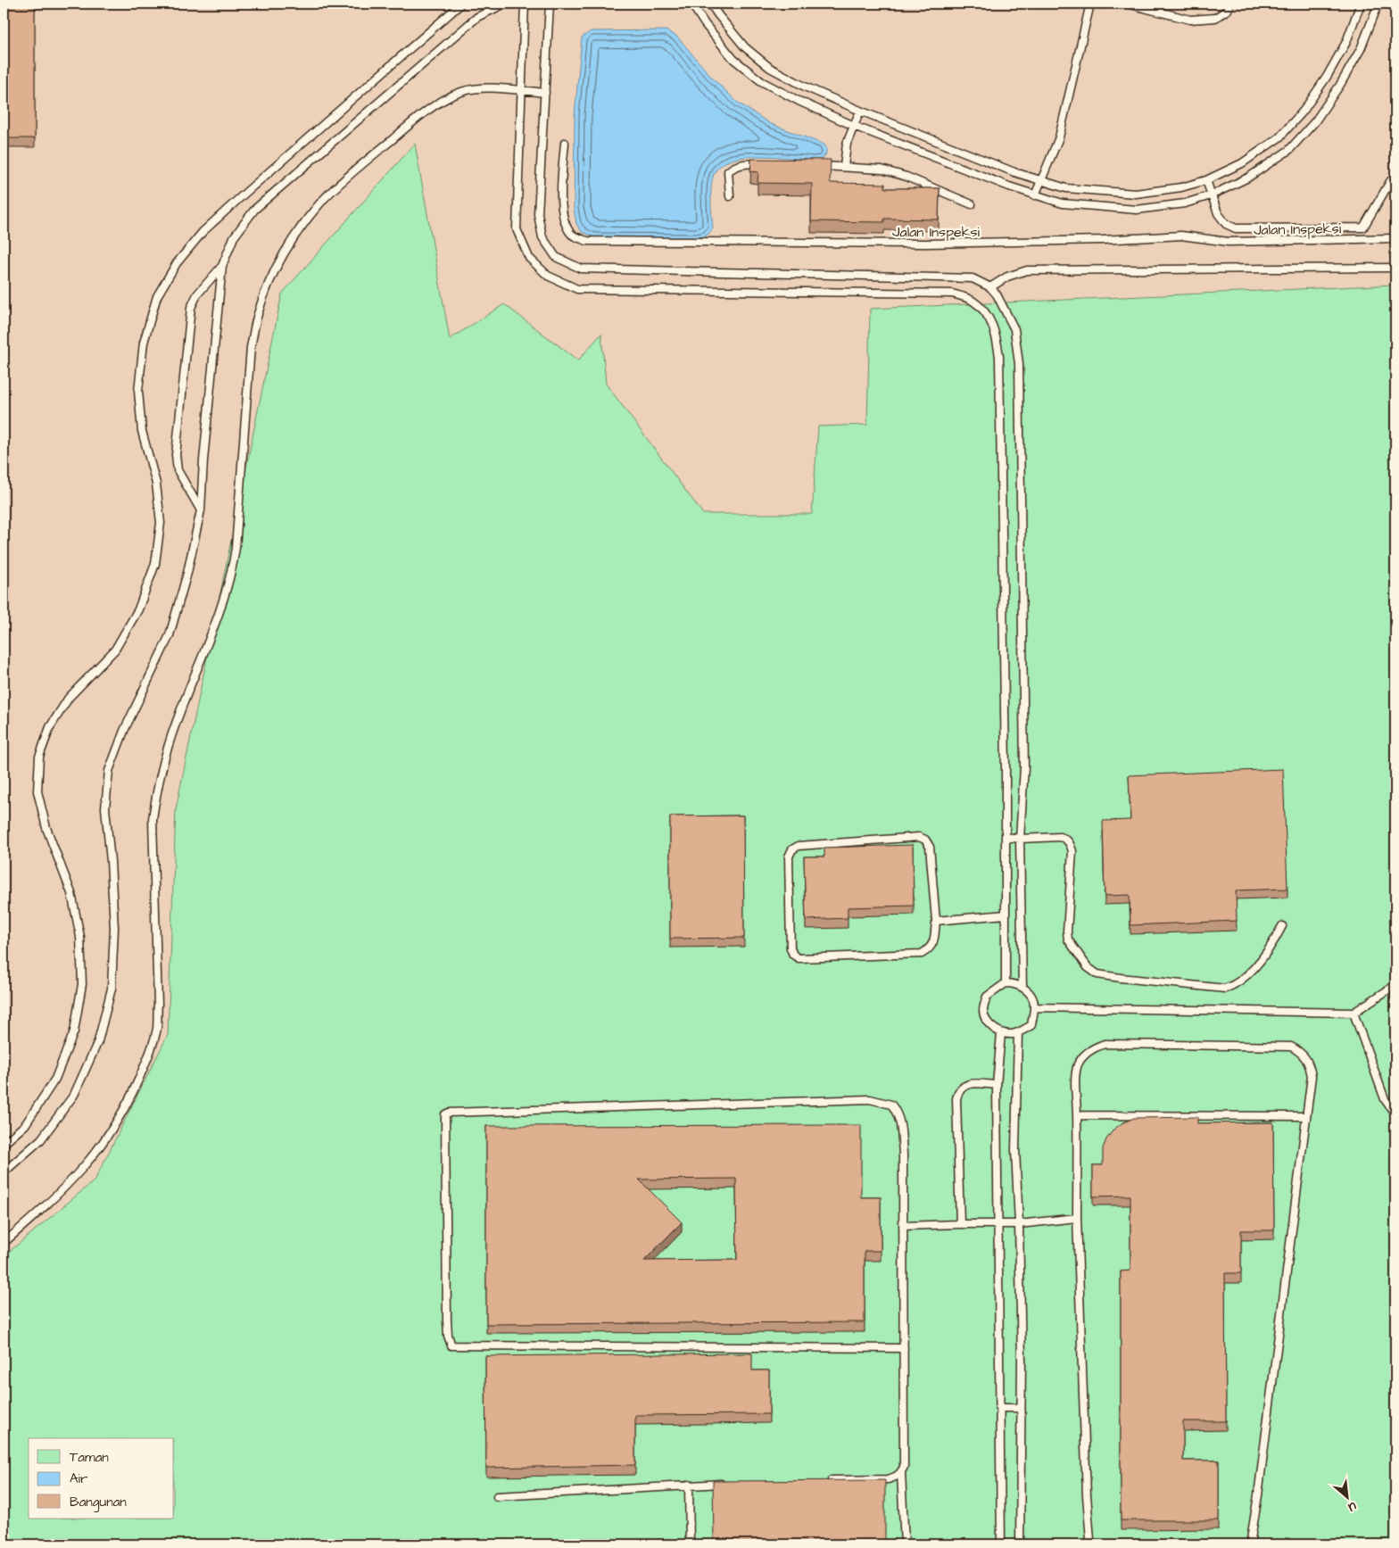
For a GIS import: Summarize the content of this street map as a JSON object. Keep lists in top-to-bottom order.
{
  "streets": {
    "lane": ["Jalan Inspeksi"]
  },
  "legend": ["Taman", "Air", "Bangunan"],
  "north": "bottom right"
}
